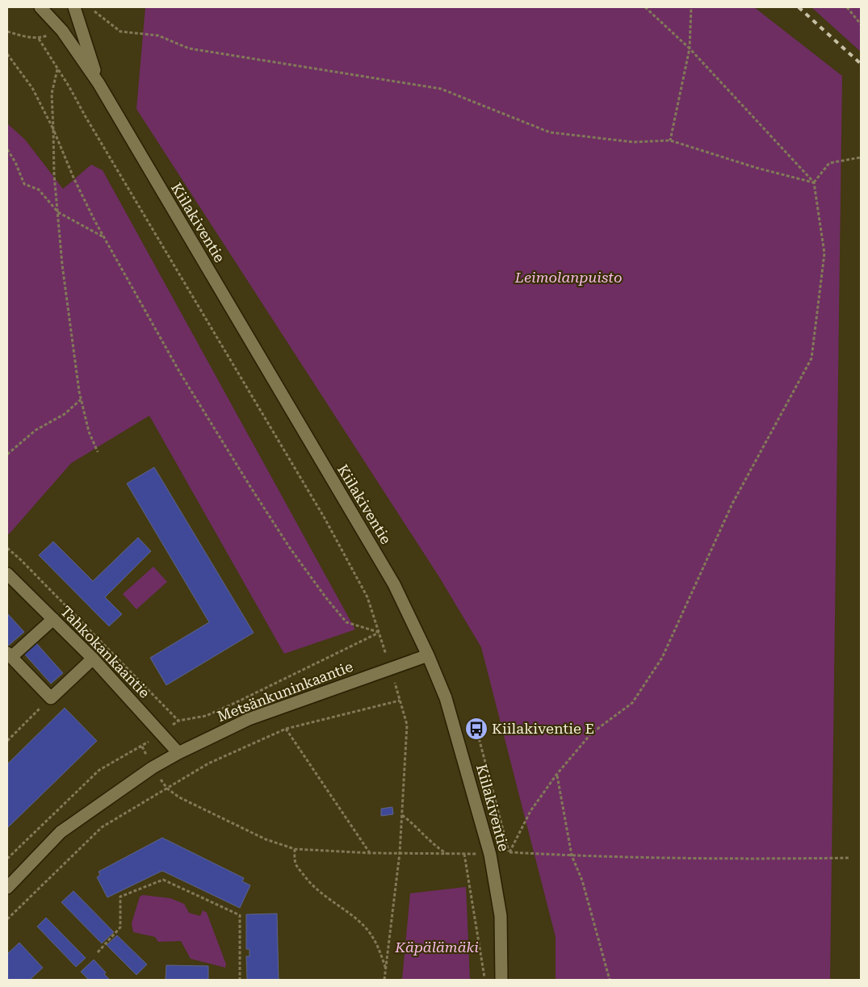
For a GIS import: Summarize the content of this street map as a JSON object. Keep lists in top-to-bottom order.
{
  "streets": {
    "street": ["Kiilakiventie", "Tahkokankaantie", "Metsänkuninkaantie"]
  },
  "crossings": [
    ["Kiilakiventie", "Metsänkuninkaantie"],
    ["Tahkokankaantie", "Metsänkuninkaantie"]
  ],
  "parks": ["Leimolanpuisto", "Käpälämäki"],
  "places": {
    "bus stop": ["Kiilakiventie E"]
  }
}
